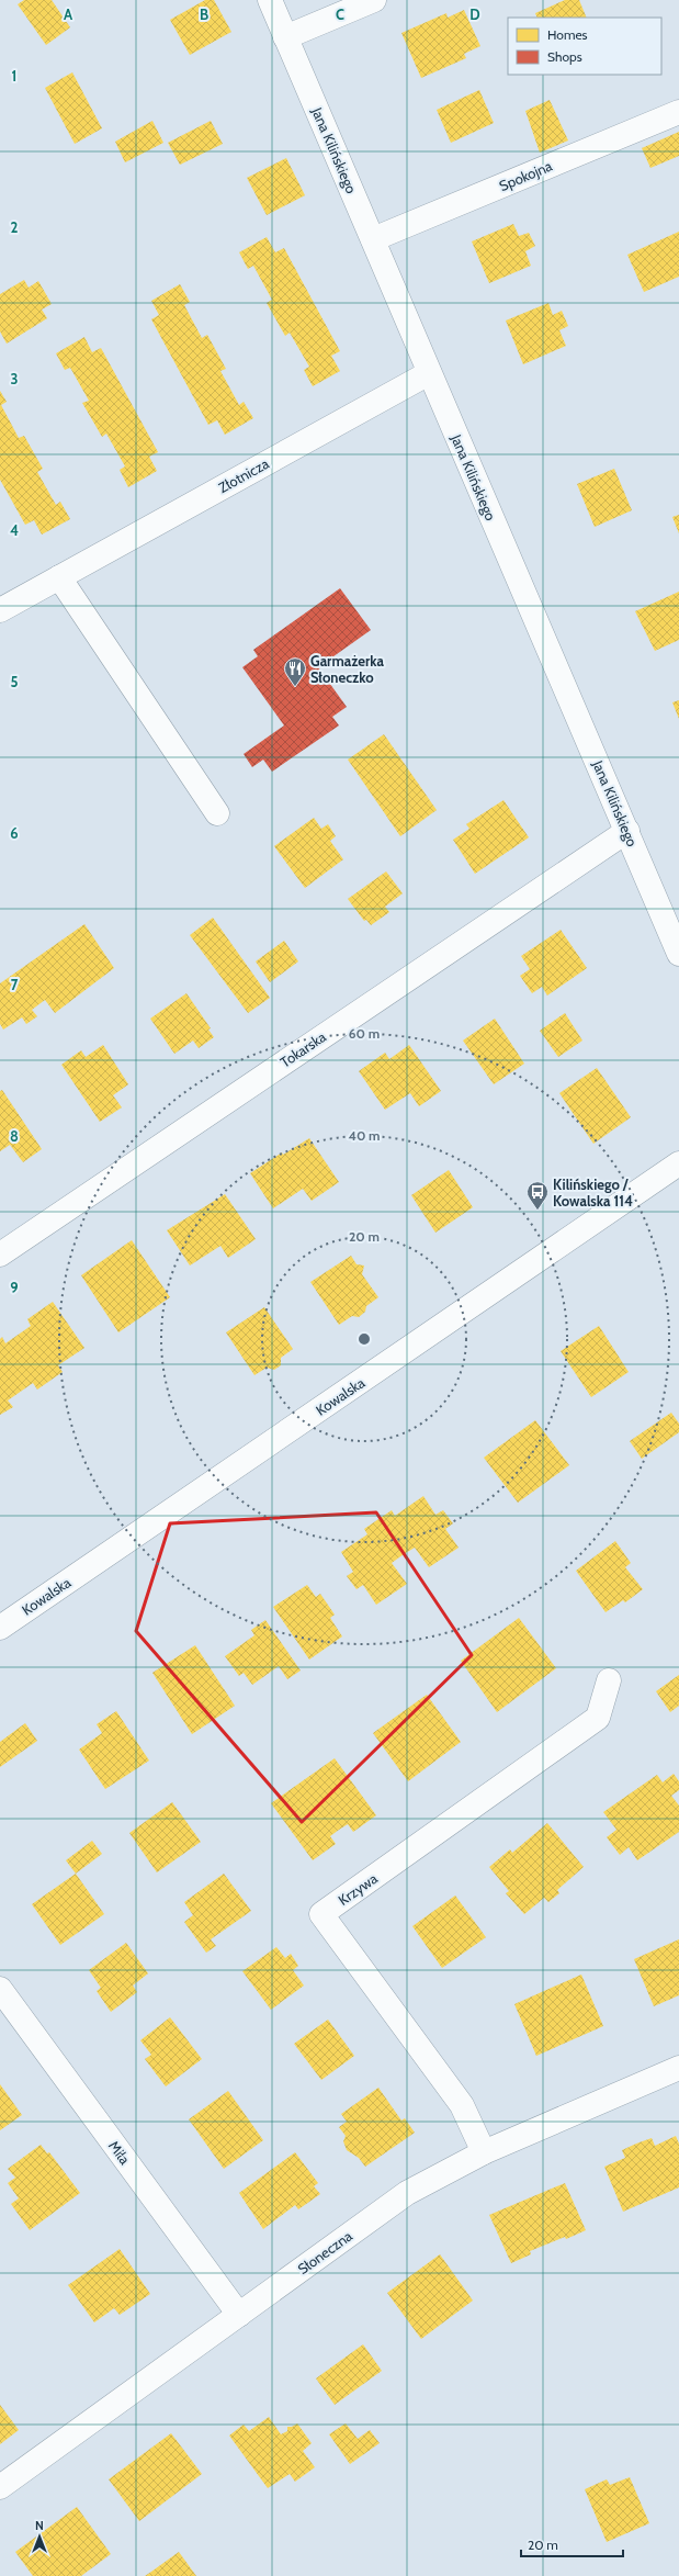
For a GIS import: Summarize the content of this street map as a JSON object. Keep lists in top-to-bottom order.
{
  "streets": {
    "street": [
      "Jana Kilińskiego",
      "Spokojna",
      "Złotnicza",
      "Tokarska",
      "Kowalska",
      "Krzywa",
      "Miła",
      "Słoneczna"
    ]
  },
  "crossings": [
    ["Jana Kilińskiego", "Spokojna"],
    ["Jana Kilińskiego", "Złotnicza"],
    ["Jana Kilińskiego", "Tokarska"],
    ["Krzywa", "Słoneczna"],
    ["Miła", "Słoneczna"]
  ],
  "places": {
    "restaurant": ["Garmażerka Słoneczko"],
    "bus stop": ["Kilińskiego / Kowalska 114"]
  },
  "legend": ["Homes", "Shops"],
  "scale_bar": "20 m",
  "north": "top",
  "grid": {
    "columns": [
      "A",
      "B",
      "C",
      "D"
    ],
    "rows": [
      "1",
      "2",
      "3",
      "4",
      "5",
      "6",
      "7",
      "8",
      "9"
    ]
  },
  "rings": ["60 m", "40 m", "20 m"]
}
